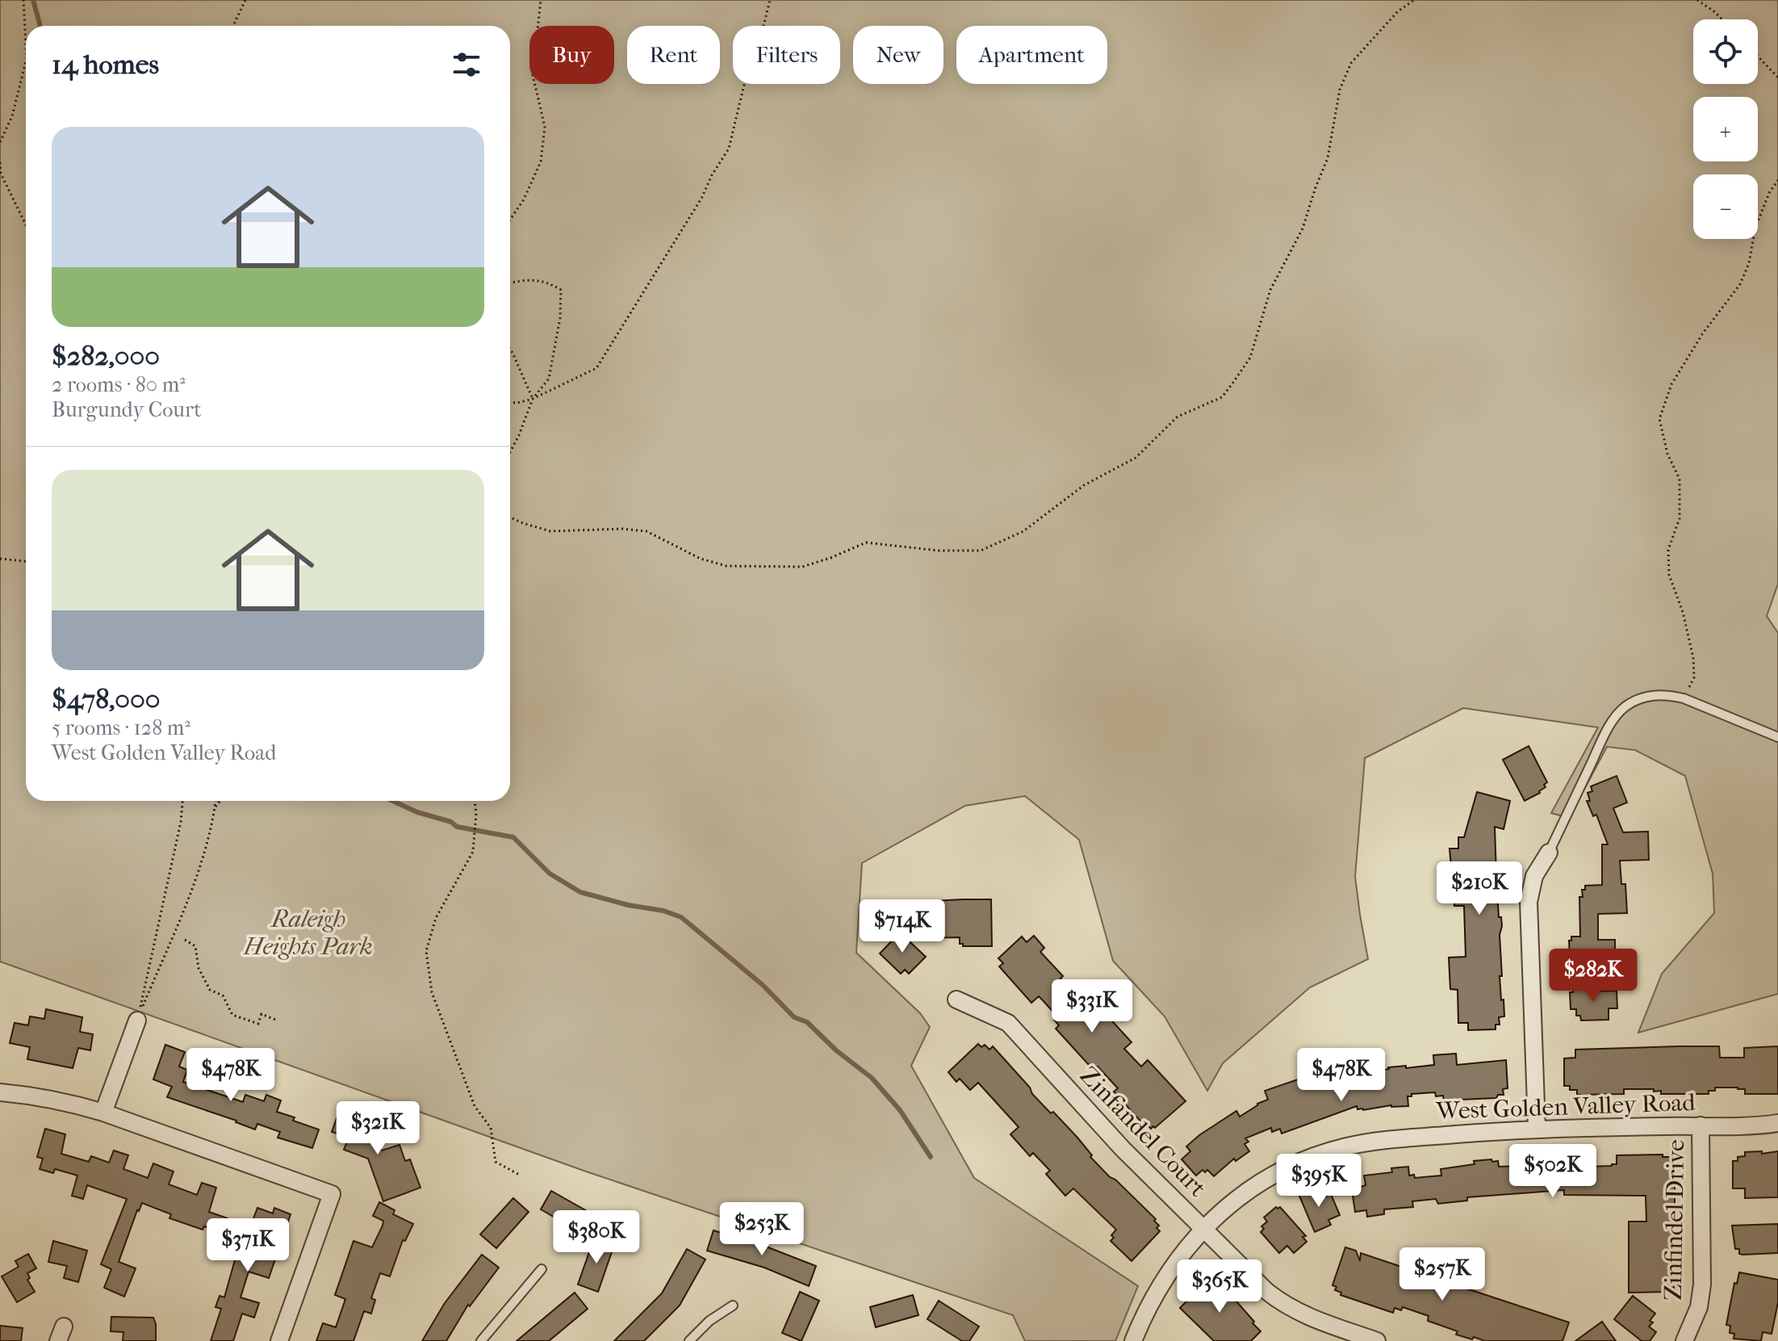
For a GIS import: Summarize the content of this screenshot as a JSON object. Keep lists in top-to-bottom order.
{
  "streets": {
    "street": ["West Golden Valley Road", "Zinfandel Court", "Zinfindel Drive"]
  },
  "crossings": [
    ["West Golden Valley Road", "Zinfandel Court"],
    ["West Golden Valley Road", "Zinfindel Drive"]
  ],
  "parks": ["Raleigh Heights Park"],
  "page": {
    "map_buttons": ["+", "−"],
    "chip": [
      "Buy",
      "Rent",
      "Filters",
      "New",
      "Apartment"
    ],
    "heading": "14 homes",
    "list": [
      {
        "name": "$282,000",
        "note": "2 rooms · 80 m² · Burgundy Court"
      },
      {
        "name": "$478,000",
        "note": "5 rooms · 128 m² · West Golden Valley Road"
      }
    ],
    "price": [
      "$210K",
      "$714K",
      "$282K",
      "$331K",
      "$478K",
      "$478K",
      "$321K",
      "$502K",
      "$395K",
      "$253K",
      "$380K",
      "$371K",
      "$257K",
      "$365K"
    ]
  }
}
